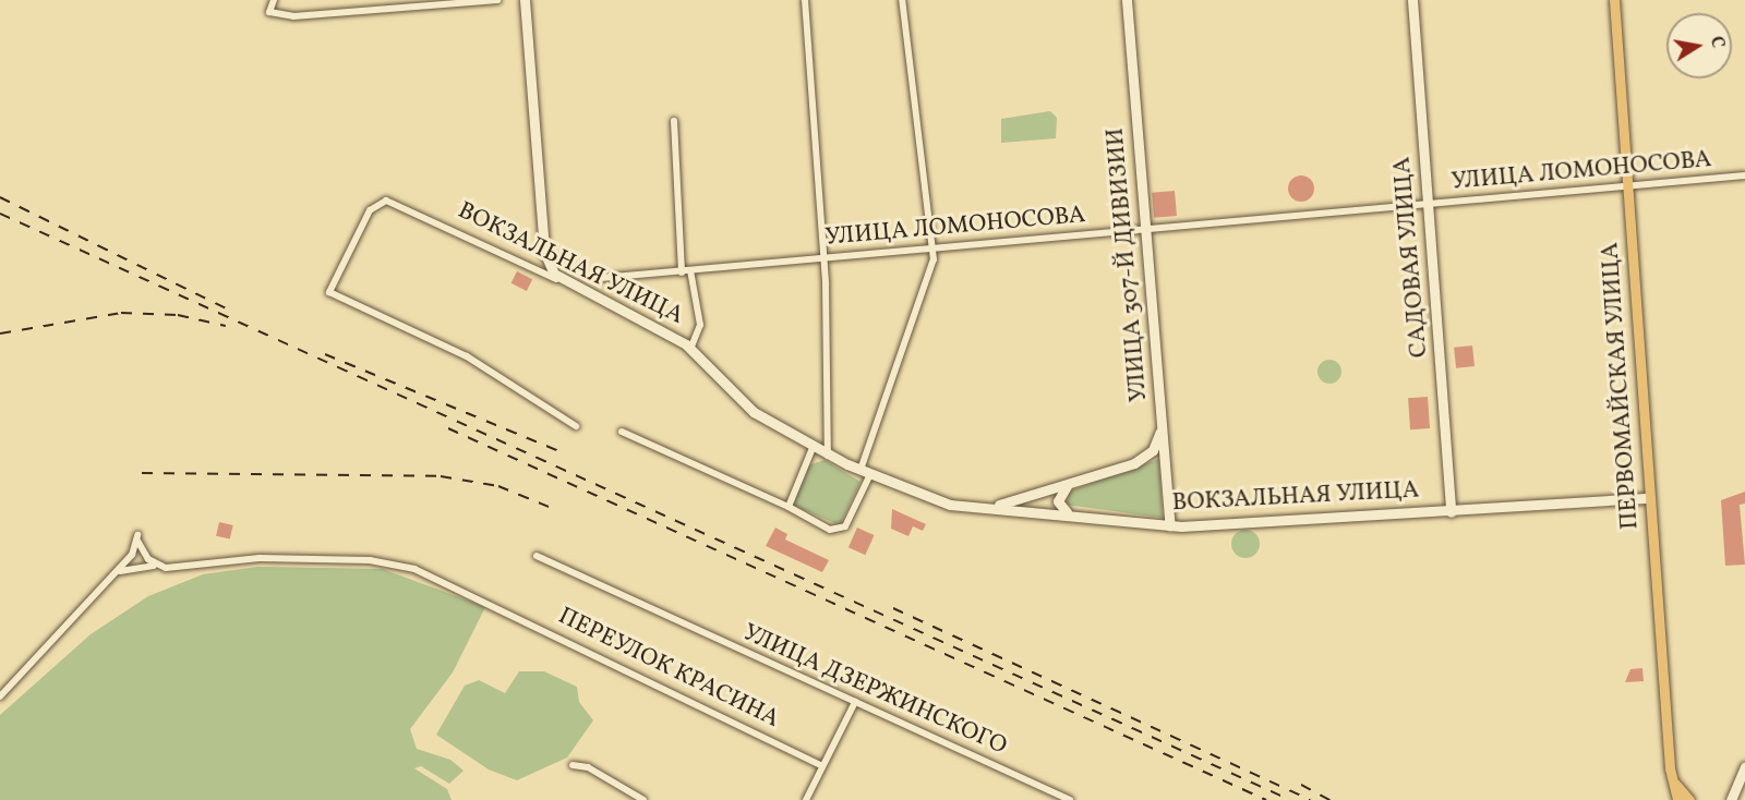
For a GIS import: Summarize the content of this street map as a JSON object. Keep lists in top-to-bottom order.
{
  "streets": {
    "main road": [
      "САДОВАЯ УЛИЦА",
      "ВОКЗАЛЬНАЯ УЛИЦА",
      "УЛИЦА 307-Й ДИВИЗИИ",
      "ПЕРВОМАЙСКАЯ УЛИЦА"
    ],
    "street": ["УЛИЦА ЛОМОНОСОВА", "ПЕРЕУЛОК КРАСИНА", "УЛИЦА ДЗЕРЖИНСКОГО"]
  },
  "crossings": [
    ["УЛИЦА ЛОМОНОСОВА", "САДОВАЯ УЛИЦА"],
    ["УЛИЦА ЛОМОНОСОВА", "УЛИЦА 307-Й ДИВИЗИИ"],
    ["УЛИЦА ЛОМОНОСОВА", "ПЕРВОМАЙСКАЯ УЛИЦА"],
    ["САДОВАЯ УЛИЦА", "ВОКЗАЛЬНАЯ УЛИЦА"],
    ["ВОКЗАЛЬНАЯ УЛИЦА", "УЛИЦА 307-Й ДИВИЗИИ"],
    ["ВОКЗАЛЬНАЯ УЛИЦА", "ПЕРВОМАЙСКАЯ УЛИЦА"]
  ],
  "north": "right"
}
